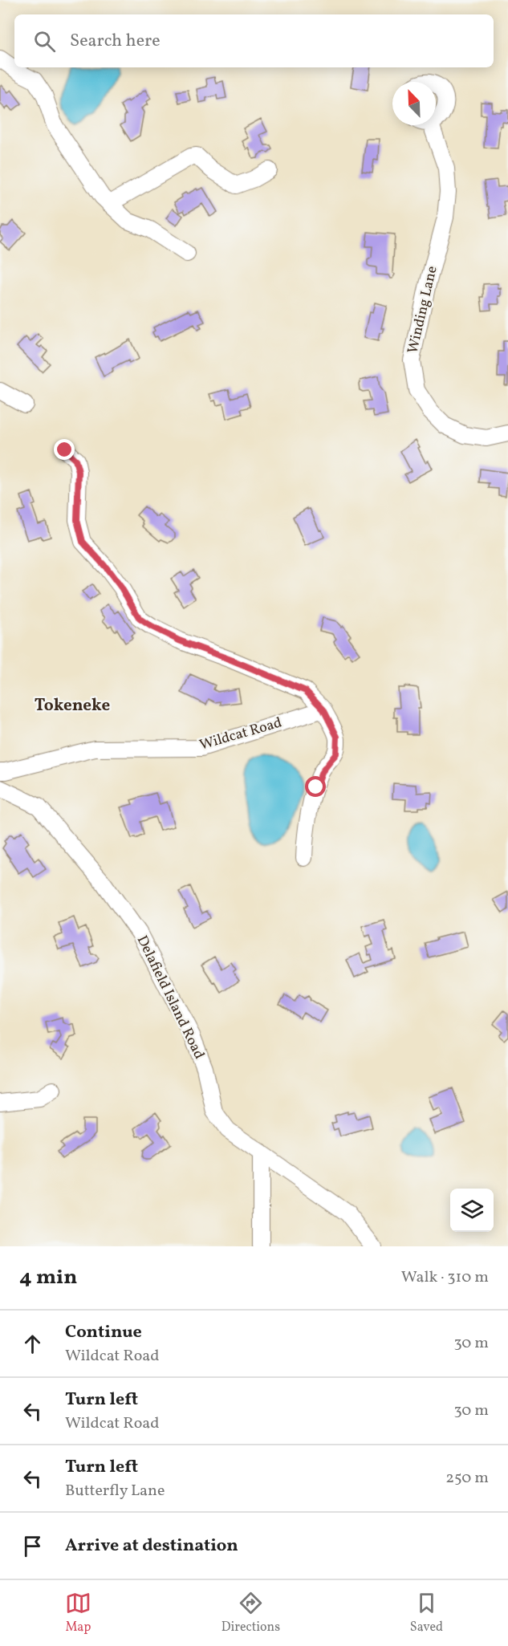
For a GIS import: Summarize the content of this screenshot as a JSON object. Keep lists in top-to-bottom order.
{
  "streets": {
    "street": ["Winding Lane", "Wildcat Road", "Delafield Island Road"]
  },
  "districts": ["Tokeneke"],
  "north": "top left",
  "page": {
    "search": "Search here",
    "heading": ["4 min", "Walk · 310 m"],
    "list": [
      ["Continue", "Wildcat Road", "30 m"],
      ["Turn left", "Wildcat Road", "30 m"],
      ["Turn left", "Butterfly Lane", "250 m"],
      "Arrive at destination"
    ],
    "nav": ["Map", "Directions", "Saved"]
  }
}
